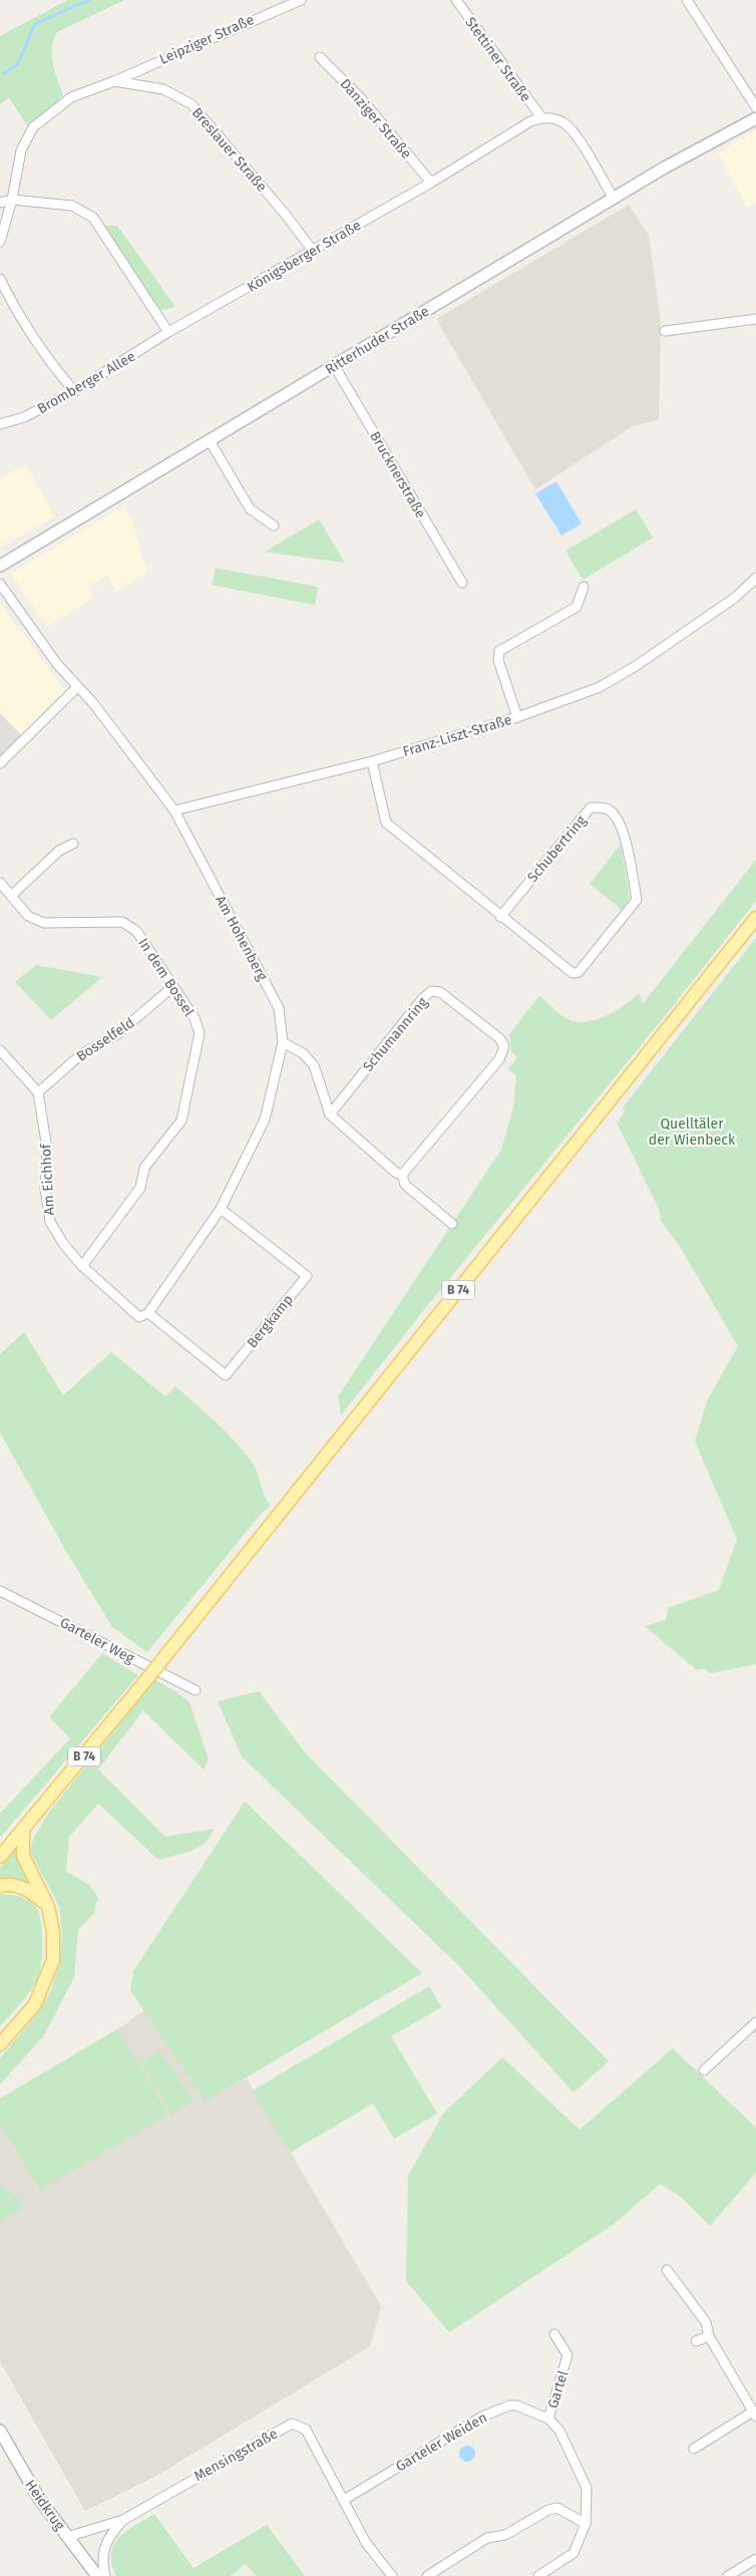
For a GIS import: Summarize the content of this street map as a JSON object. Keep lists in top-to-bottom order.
{
  "streets": {
    "main road": ["B 74"],
    "street": [
      "Leipziger Straße",
      "Stettiner Straße",
      "Danziger Straße",
      "Breslauer Straße",
      "Königsberger Straße",
      "Ritterhuder Straße",
      "Bromberger Allee",
      "Brucknerstraße",
      "Franz-Liszt-Straße",
      "Schubertring",
      "Am Hohenberg",
      "In dem Bossel",
      "Schumannring",
      "Bosselfeld",
      "Am Eichhof",
      "Bergkamp",
      "Garteler Weg",
      "Gartel",
      "Garteler Weiden",
      "Mensingstraße",
      "Heidkrug"
    ]
  },
  "crossings": [
    ["Leipziger Straße", "Breslauer Straße"],
    ["Stettiner Straße", "Königsberger Straße"],
    ["Danziger Straße", "Königsberger Straße"],
    ["Breslauer Straße", "Königsberger Straße"],
    ["Königsberger Straße", "Bromberger Allee"],
    ["Ritterhuder Straße", "Brucknerstraße"],
    ["Franz-Liszt-Straße", "Schubertring"],
    ["Franz-Liszt-Straße", "Am Hohenberg"],
    ["Am Hohenberg", "Am Eichhof"],
    ["Am Hohenberg", "Bergkamp"],
    ["In dem Bossel", "Bosselfeld"],
    ["In dem Bossel", "Am Eichhof"],
    ["Bosselfeld", "Am Eichhof"],
    ["Gartel", "Garteler Weiden"],
    ["Garteler Weiden", "Mensingstraße"],
    ["Mensingstraße", "Heidkrug"]
  ],
  "parks": ["Quelltäler der Wienbeck"]
}
